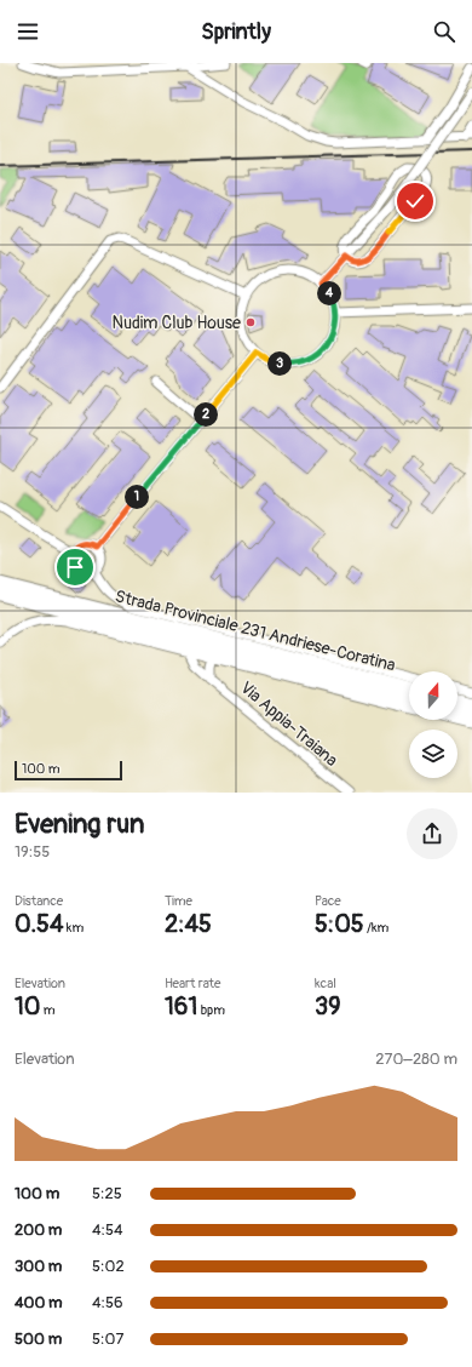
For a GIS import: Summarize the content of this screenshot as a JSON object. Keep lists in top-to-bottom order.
{
  "streets": {
    "highway": ["Strada Provinciale 231 Andriese-Coratina"],
    "street": ["Via Appia-Traiana"]
  },
  "places": ["Nudim Club House"],
  "scale_bar": "100 m",
  "north": "top",
  "page": {
    "header": "Sprintly",
    "pins": [
      "4",
      "3",
      "2",
      "1"
    ],
    "scale": "100 m",
    "heading": ["Evening run", "19:55"],
    "stats": [
      ["Distance", "0.54 km"],
      ["Time", "2:45"],
      ["Pace", "5:05 /km"],
      ["Elevation", "10 m"],
      ["Heart rate", "161 bpm"],
      ["kcal", "39"]
    ],
    "chart": ["Elevation", "270–280 m"],
    "list": [
      {
        "name": "100 m",
        "note": "5:25"
      },
      {
        "name": "200 m",
        "note": "4:54"
      },
      {
        "name": "300 m",
        "note": "5:02"
      },
      {
        "name": "400 m",
        "note": "4:56"
      },
      {
        "name": "500 m",
        "note": "5:07"
      }
    ]
  }
}
